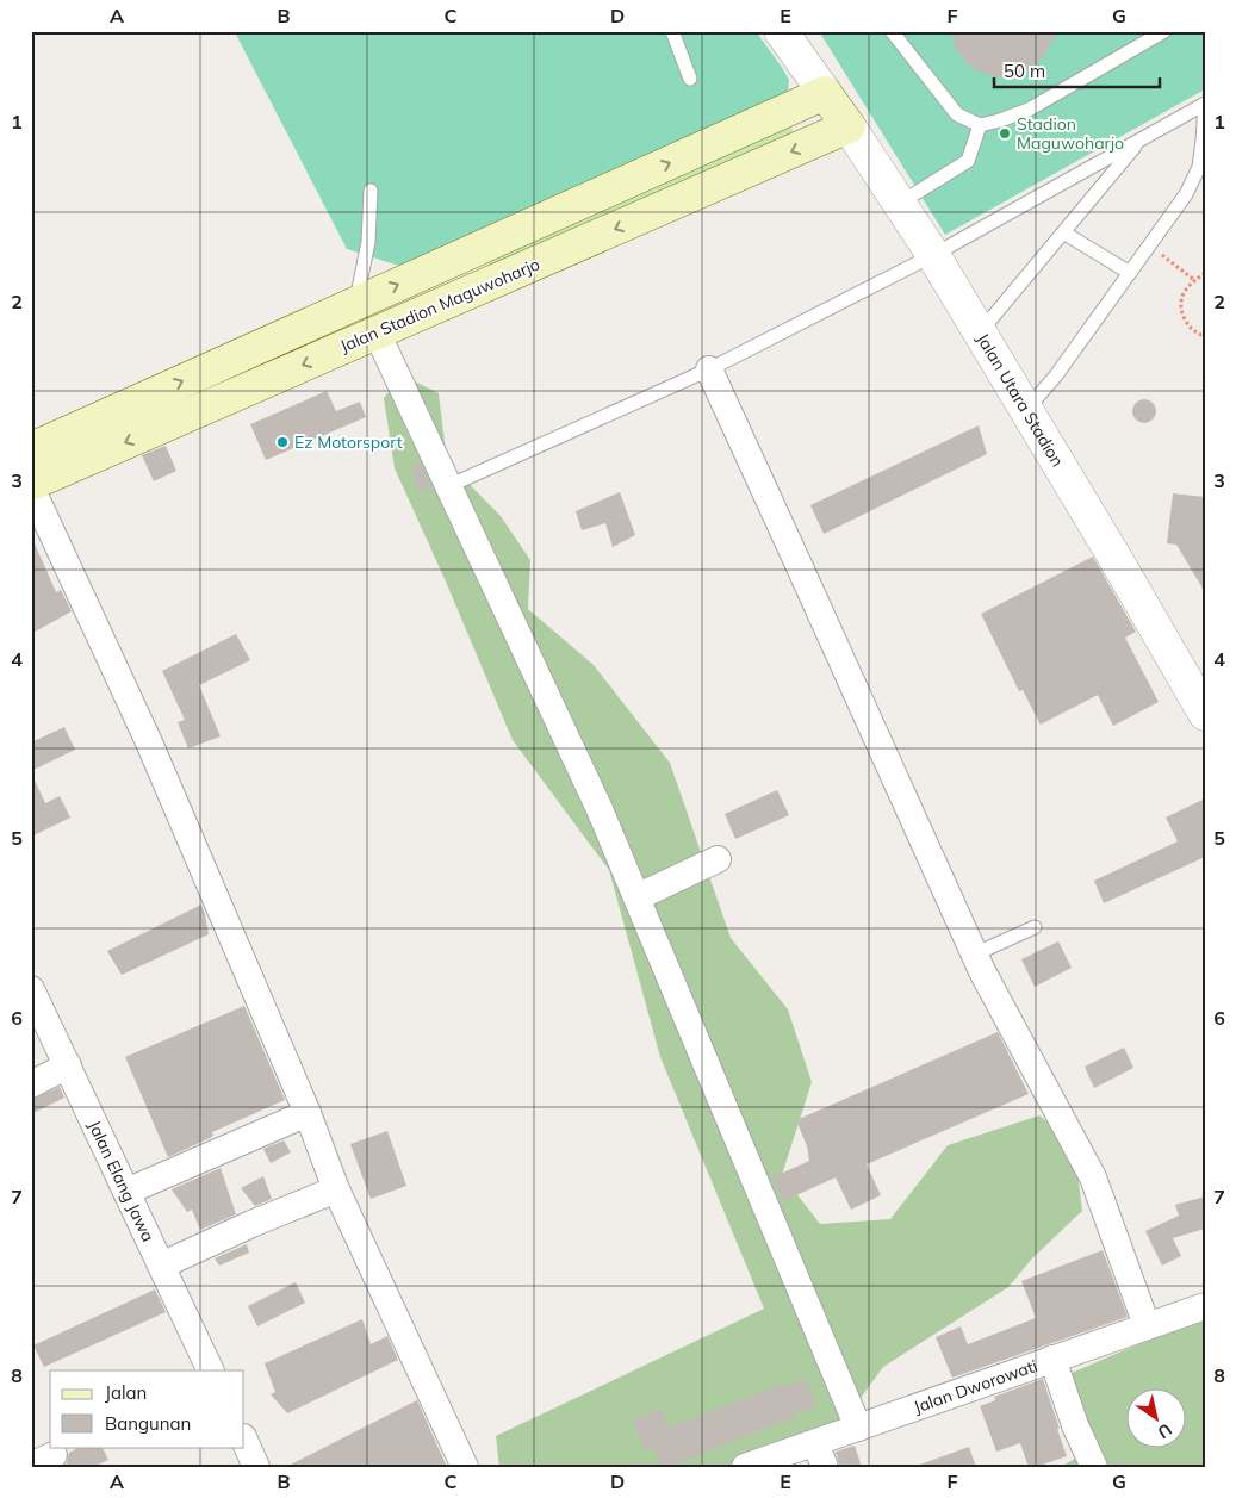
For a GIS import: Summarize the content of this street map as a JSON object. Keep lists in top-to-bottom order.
{
  "streets": {
    "main road": ["Jalan Stadion Maguwoharjo", "Jalan Utara Stadion"],
    "street": ["Jalan Elang Jawa", "Jalan Dworowati"]
  },
  "crossings": [
    ["Jalan Stadion Maguwoharjo", "Jalan Utara Stadion"]
  ],
  "places": ["Stadion Maguwoharjo", "Ez Motorsport"],
  "legend": ["Jalan", "Bangunan"],
  "scale_bar": "50 m",
  "north": "bottom right",
  "grid": {
    "columns": [
      "A",
      "B",
      "C",
      "D",
      "E",
      "F",
      "G"
    ],
    "rows": [
      "1",
      "2",
      "3",
      "4",
      "5",
      "6",
      "7",
      "8"
    ]
  }
}
